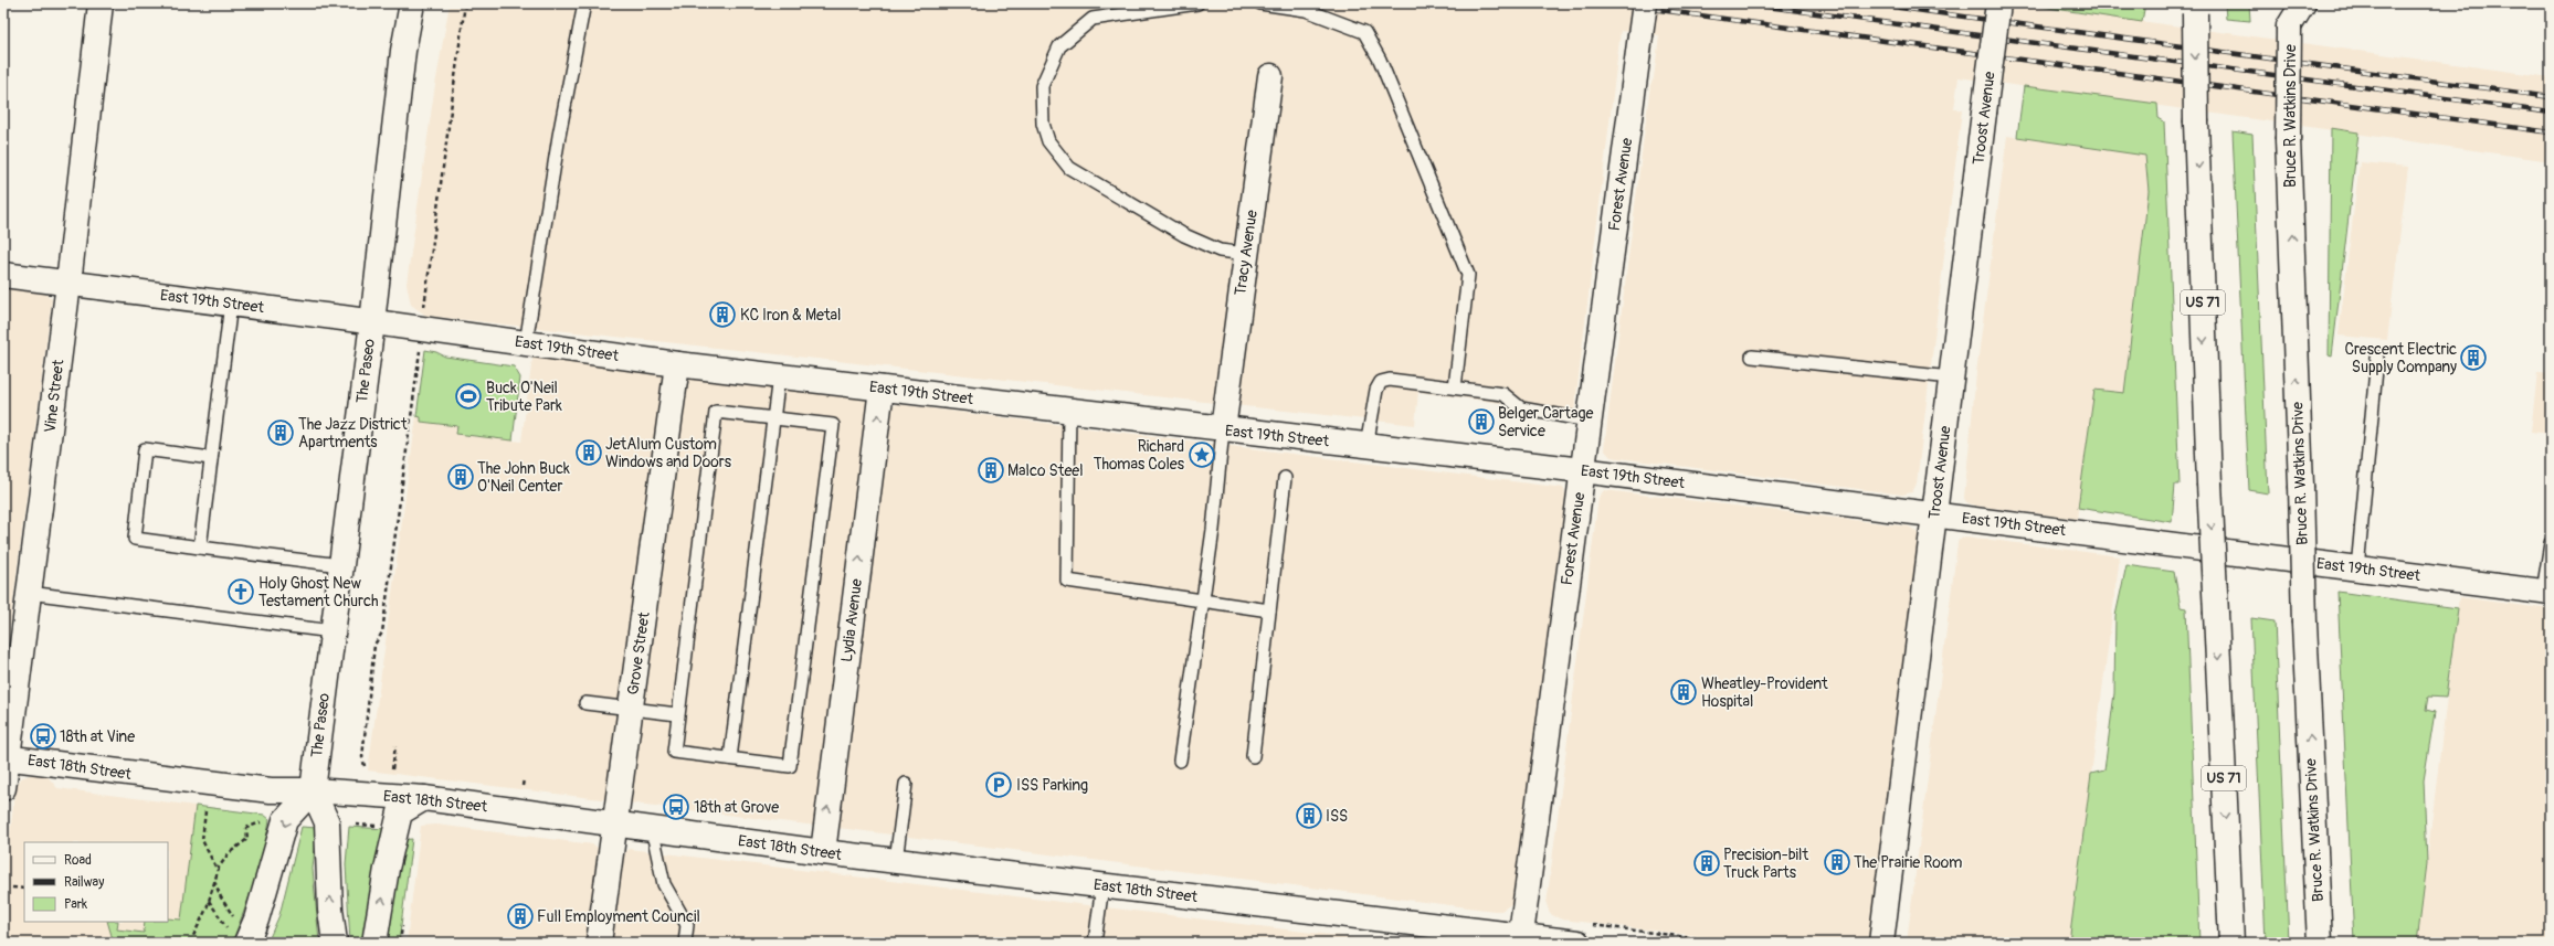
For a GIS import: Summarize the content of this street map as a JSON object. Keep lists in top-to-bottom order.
{
  "streets": {
    "main road": [
      "Bruce R. Watkins Drive",
      "Troost Avenue",
      "Forest Avenue",
      "Tracy Avenue",
      "East 19th Street",
      "US 71",
      "The Paseo",
      "Vine Street",
      "Lydia Avenue",
      "Grove Street",
      "East 18th Street"
    ]
  },
  "crossings": [
    ["Troost Avenue", "East 19th Street"],
    ["Forest Avenue", "East 19th Street"],
    ["Forest Avenue", "East 18th Street"],
    ["Tracy Avenue", "East 19th Street"],
    ["East 19th Street", "The Paseo"],
    ["East 19th Street", "Vine Street"],
    ["East 19th Street", "Lydia Avenue"],
    ["East 19th Street", "Grove Street"],
    ["The Paseo", "East 18th Street"],
    ["Vine Street", "East 18th Street"],
    ["Lydia Avenue", "East 18th Street"],
    ["Grove Street", "East 18th Street"]
  ],
  "one_way": ["Lydia Avenue"],
  "places": {
    "building": [
      "KC Iron & Metal",
      "Crescent Electric Supply Company",
      "Belger Cartage Service",
      "The Jazz District Apartments",
      "JetAlum Custom Windows and Doors",
      "Malco Steel",
      "The John Buck O'Neil Center",
      "Wheatley-Provident Hospital",
      "ISS",
      "The Prairie Room",
      "Precision-bilt Truck Parts",
      "Full Employment Council"
    ],
    "sports": ["Buck O'Neil Tribute Park"],
    "place": ["Richard Thomas Coles"],
    "church": ["Holy Ghost New Testament Church"],
    "bus stop": ["18th at Vine", "18th at Grove"],
    "parking": ["ISS Parking"]
  },
  "legend": ["Road", "Railway", "Park"]
}
